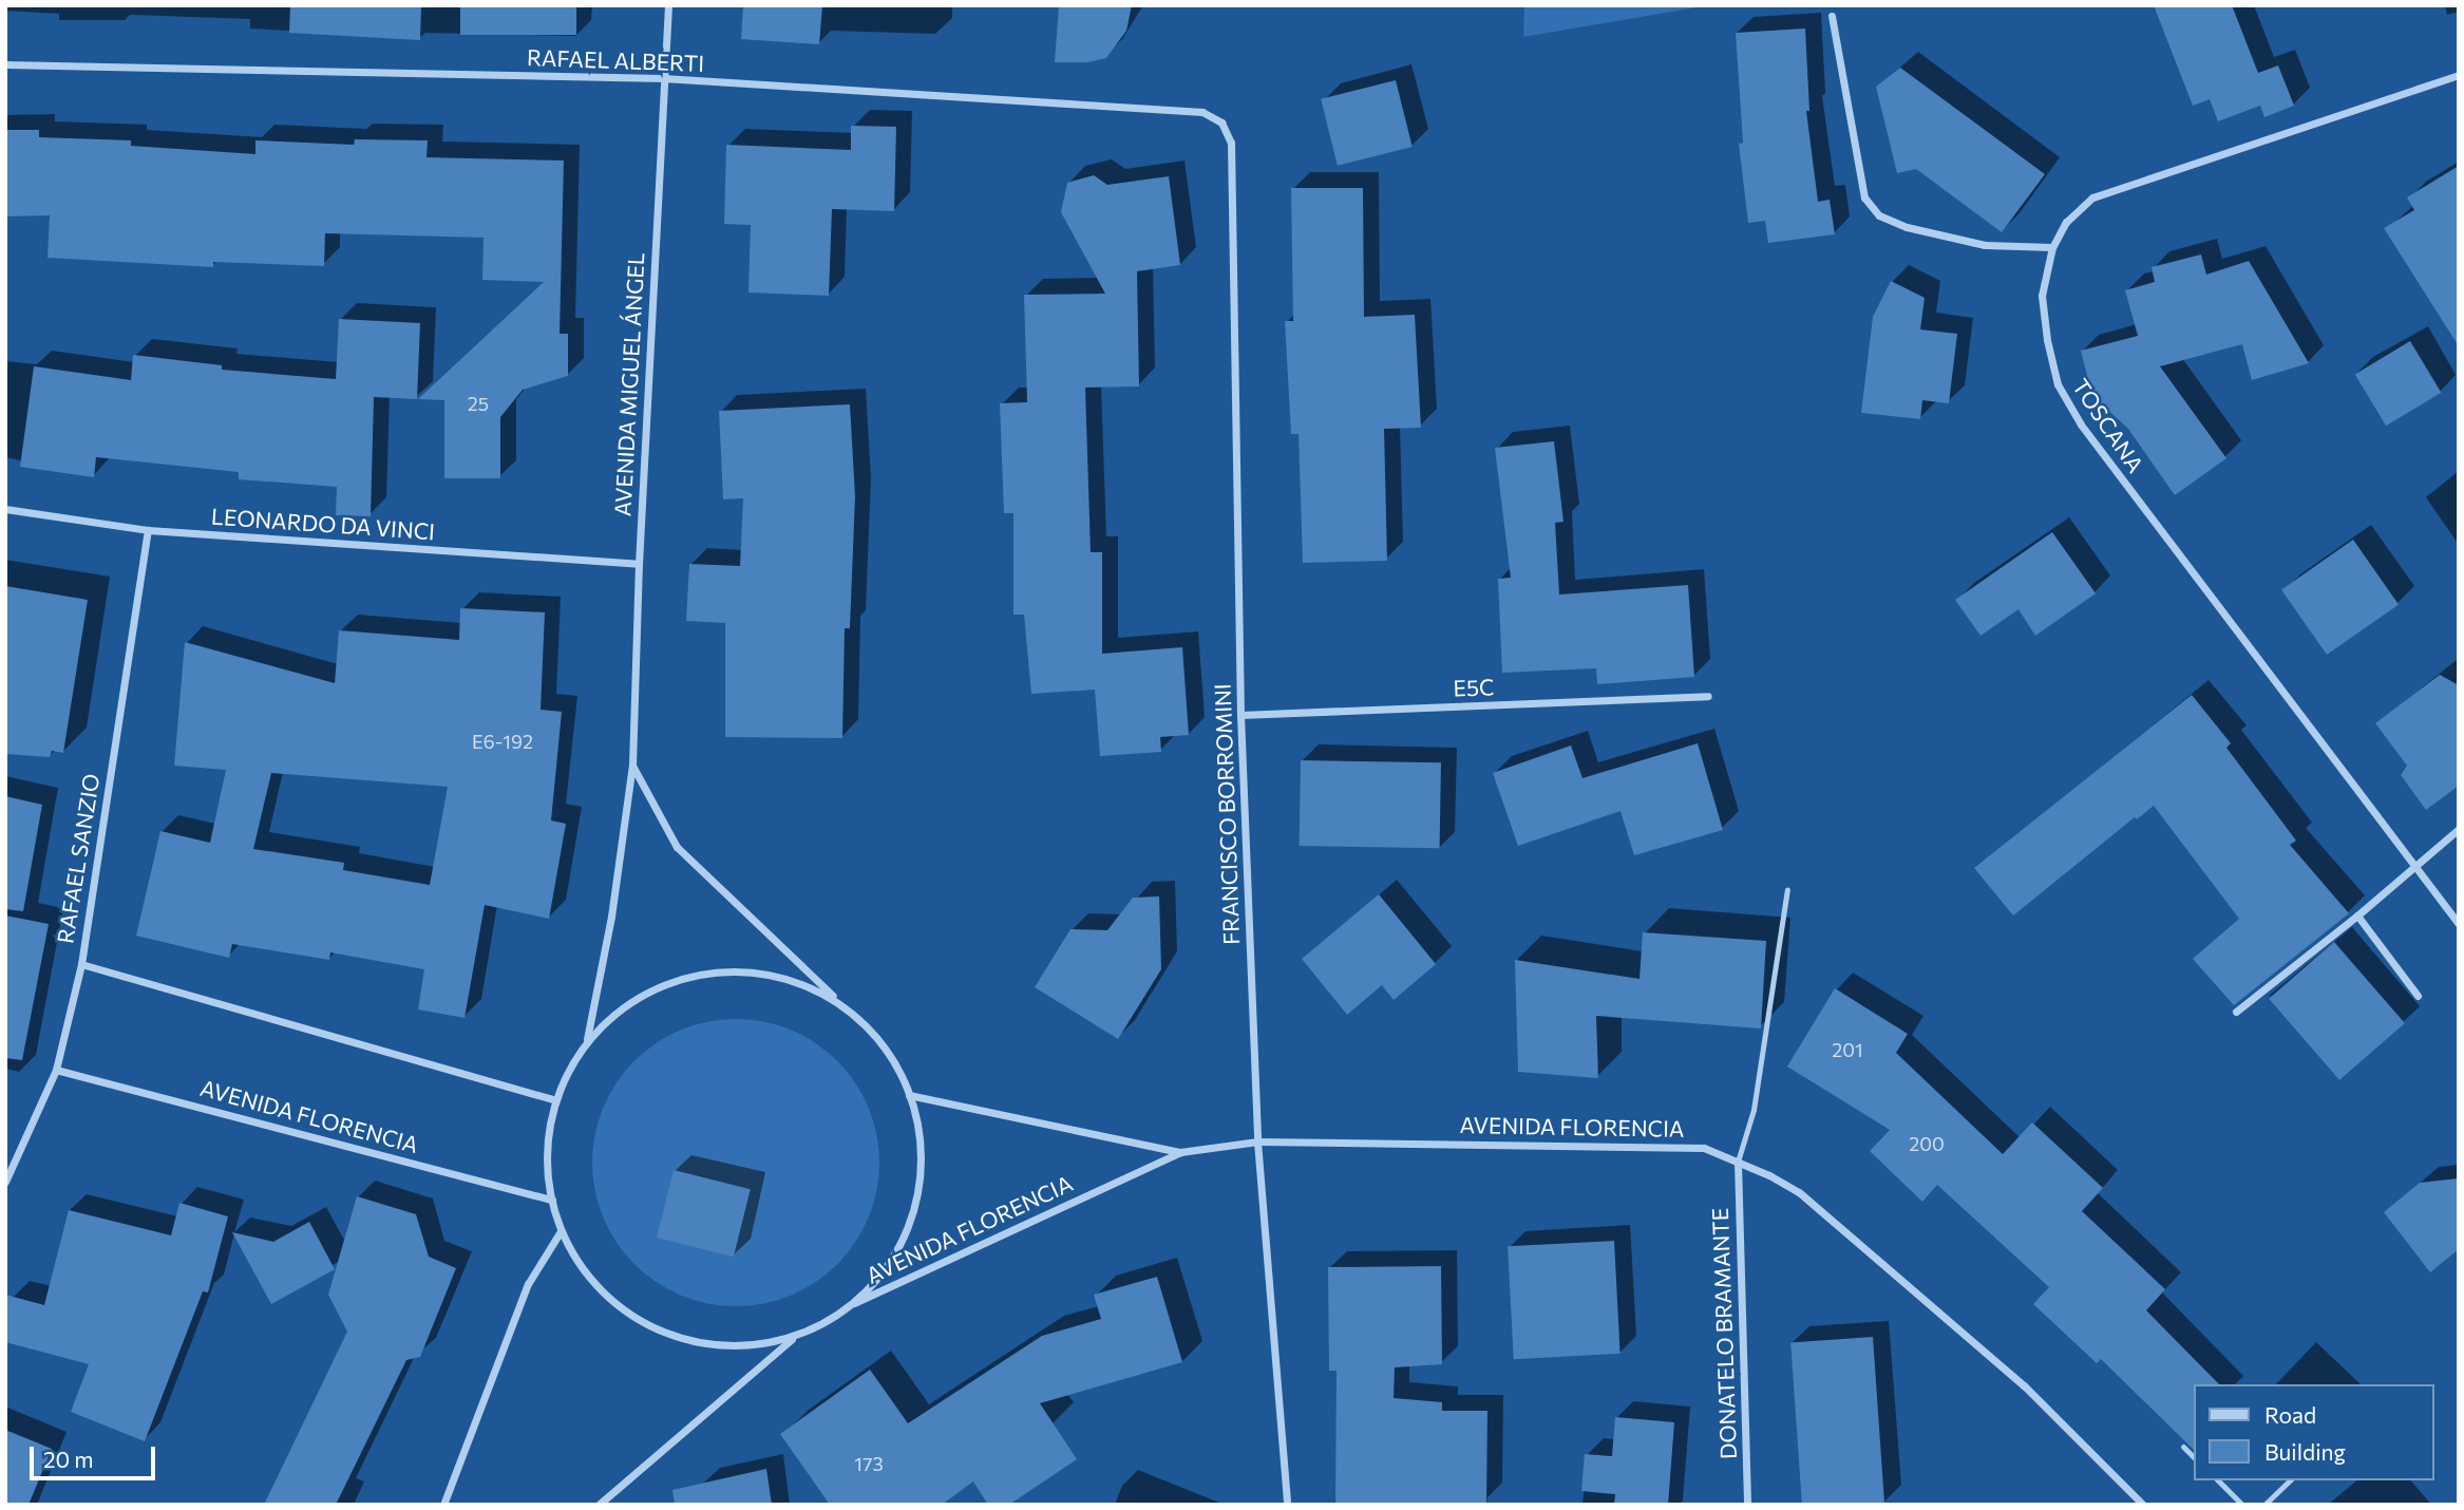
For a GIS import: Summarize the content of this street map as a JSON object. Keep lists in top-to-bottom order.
{
  "streets": {
    "street": [
      "RAFAEL ALBERTI",
      "AVENIDA MIGUEL ÁNGEL",
      "TOSCANA",
      "LEONARDO DA VINCI",
      "E5C",
      "FRANCISCO BORROMINI",
      "RAFAEL SANZIO",
      "AVENIDA FLORENCIA",
      "DONATELO BRAMANTE"
    ]
  },
  "crossings": [
    ["RAFAEL ALBERTI", "AVENIDA MIGUEL ÁNGEL"],
    ["RAFAEL ALBERTI", "FRANCISCO BORROMINI"],
    ["AVENIDA MIGUEL ÁNGEL", "LEONARDO DA VINCI"],
    ["LEONARDO DA VINCI", "RAFAEL SANZIO"],
    ["E5C", "FRANCISCO BORROMINI"],
    ["FRANCISCO BORROMINI", "AVENIDA FLORENCIA"],
    ["RAFAEL SANZIO", "AVENIDA FLORENCIA"],
    ["AVENIDA FLORENCIA", "DONATELO BRAMANTE"]
  ],
  "house_numbers": [
    "25",
    "E6-192",
    "201",
    "200",
    "173"
  ],
  "legend": ["Road", "Building"],
  "scale_bar": "20 m"
}
